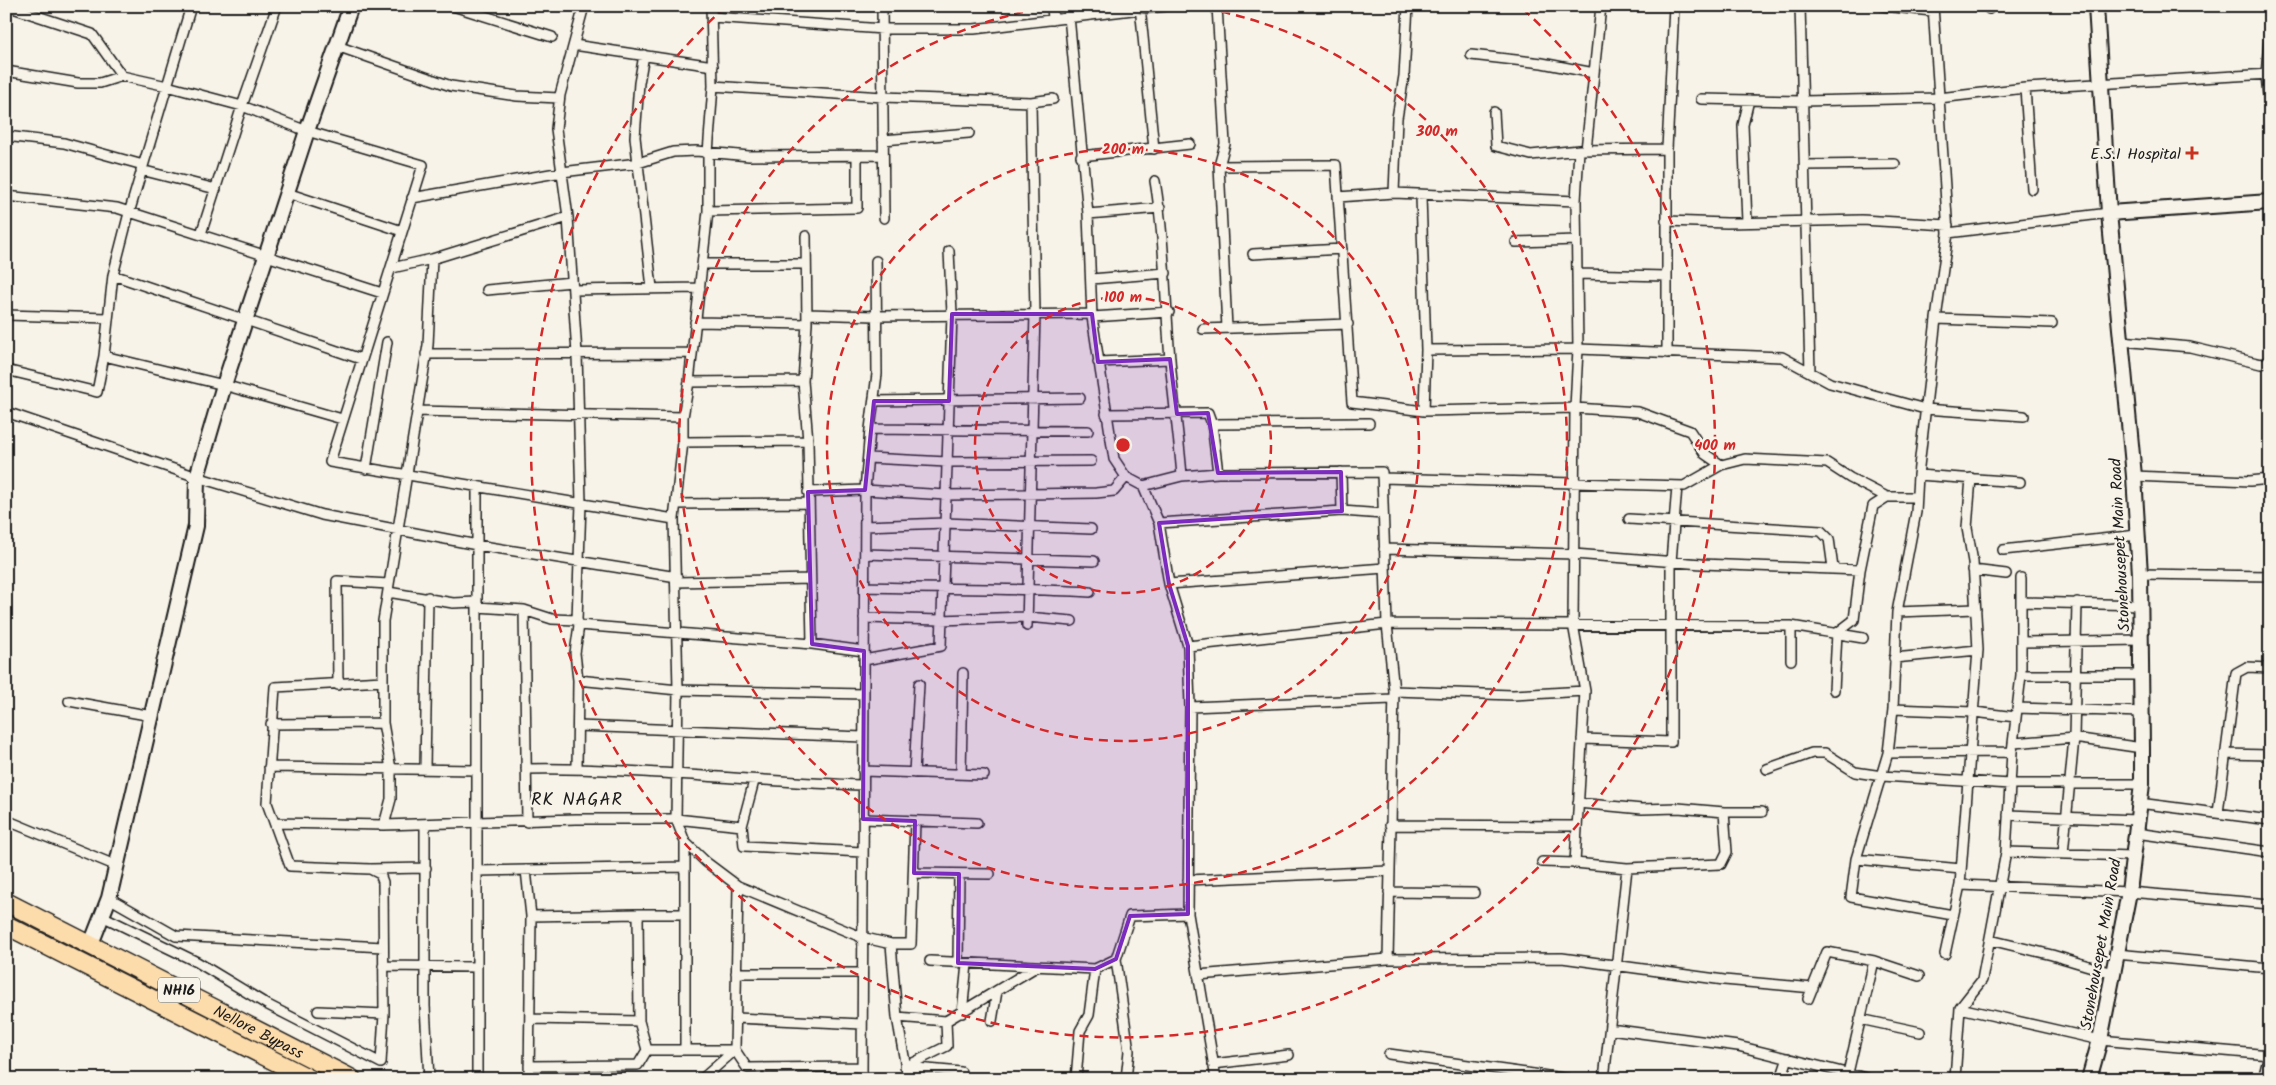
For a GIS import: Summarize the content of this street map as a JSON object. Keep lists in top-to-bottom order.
{
  "streets": {
    "highway": ["NH16", "Nellore Bypass"],
    "street": ["Stonehousepet Main Road"]
  },
  "districts": ["RK NAGAR"],
  "places": {
    "health": ["E.S.I Hospital"]
  },
  "rings": [
    "300 m",
    "200 m",
    "100 m",
    "400 m"
  ]
}
